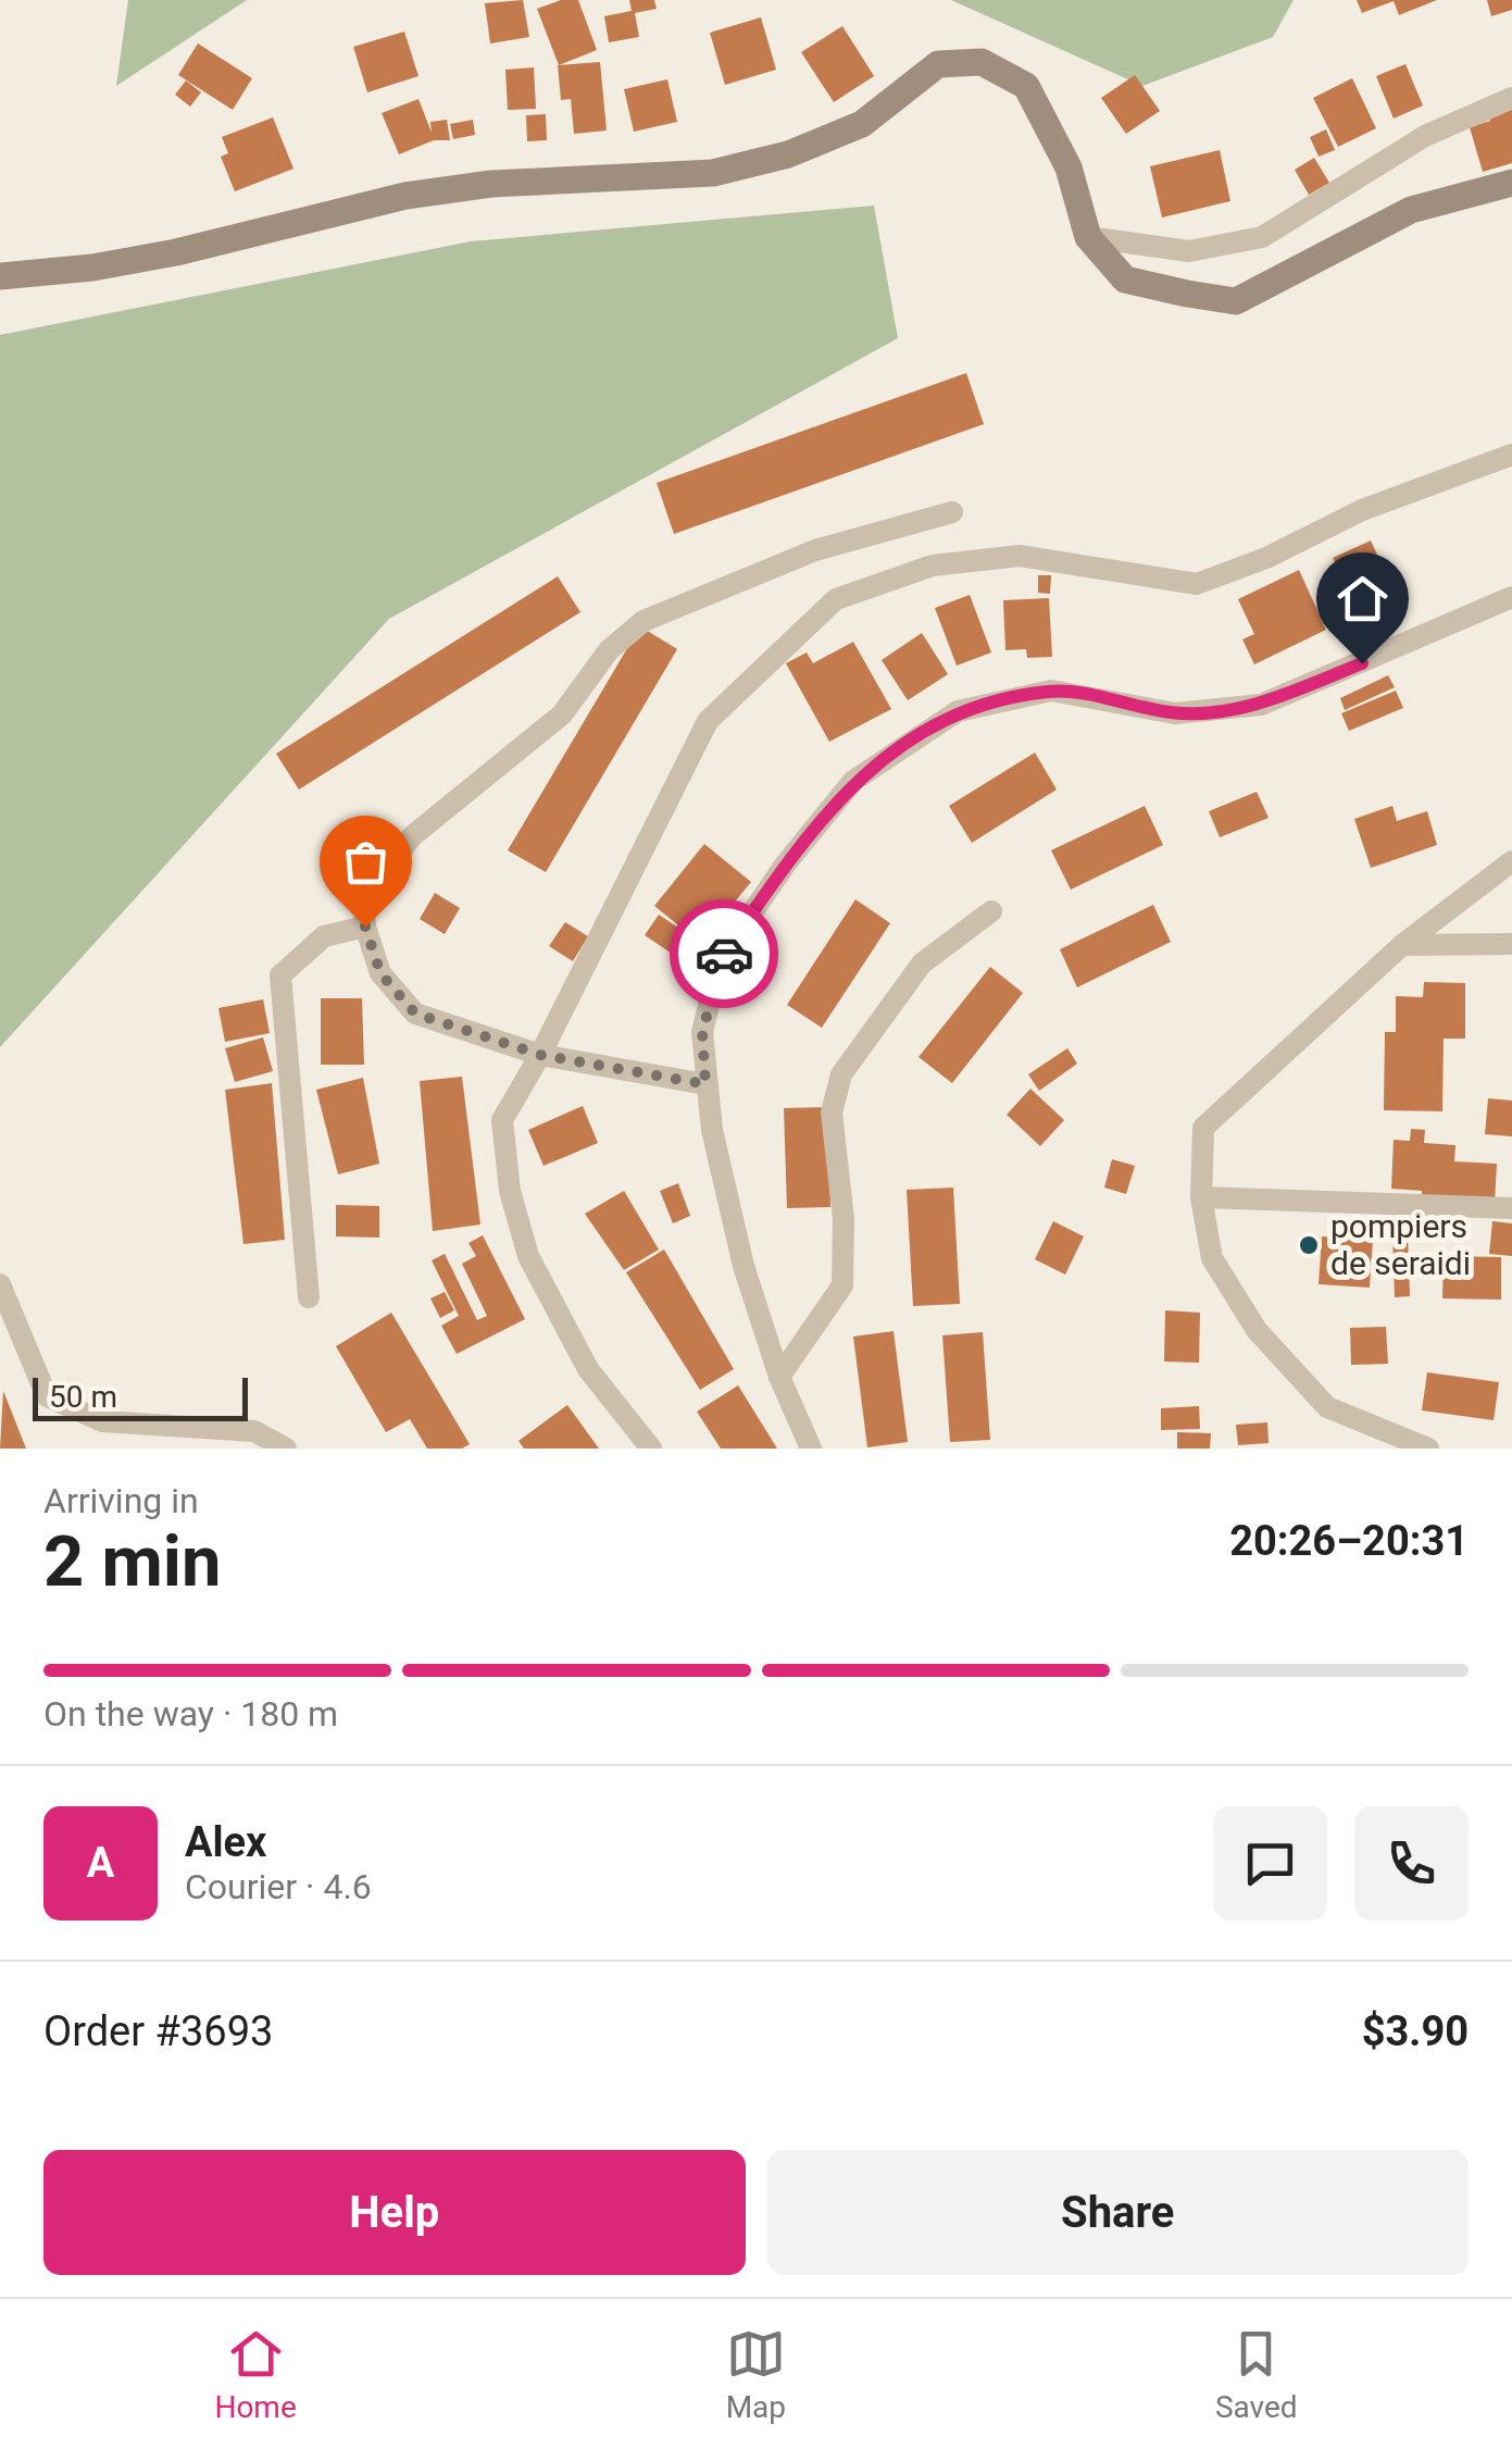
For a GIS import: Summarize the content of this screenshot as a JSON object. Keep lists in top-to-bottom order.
{
  "places": ["pompiers de seraidi"],
  "scale_bar": "50 m",
  "page": {
    "scale": "50 m",
    "heading": ["2 min", "Arriving in", "20:26–20:31"],
    "panel": [
      "Alex",
      "Courier · 4.6",
      "Order #3693",
      "$3.90"
    ],
    "bar": "On the way · 180 m",
    "round": "A",
    "buttons": ["Help", "Share"],
    "tabs": ["Home", "Map", "Saved"]
  }
}
